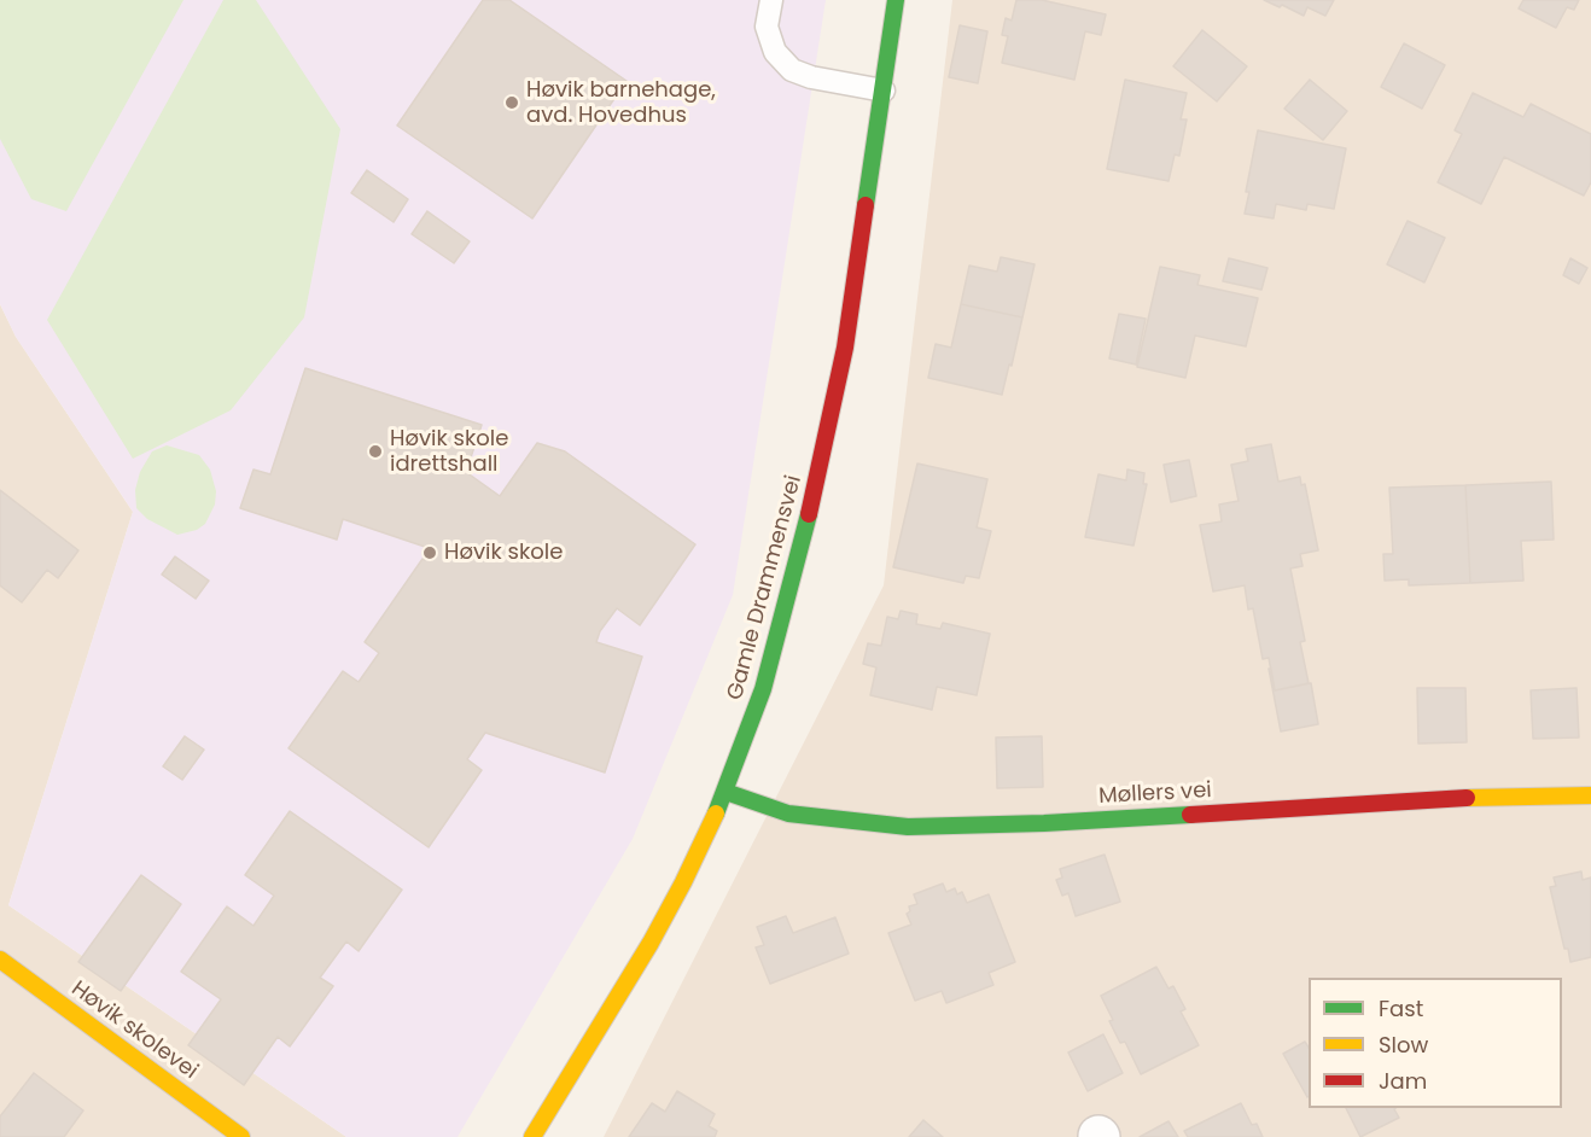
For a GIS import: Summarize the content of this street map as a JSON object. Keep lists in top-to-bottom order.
{
  "streets": {
    "main road": ["Gamle Drammensvei", "Møllers vei", "Høvik skolevei"]
  },
  "crossings": [
    ["Gamle Drammensvei", "Møllers vei"]
  ],
  "places": ["Høvik barnehage, avd. Hovedhus", "Høvik skole idrettshall", "Høvik skole"],
  "legend": ["Fast", "Slow", "Jam"]
}
